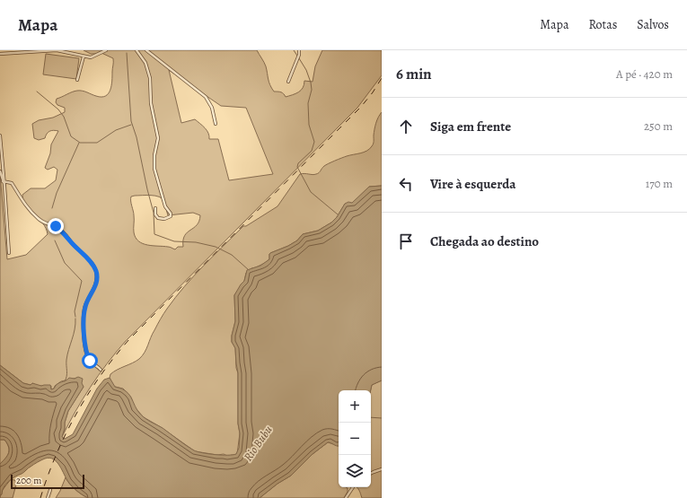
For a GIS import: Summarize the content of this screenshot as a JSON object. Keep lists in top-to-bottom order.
{
  "water": ["Rio Bubu"],
  "scale_bar": "200 m",
  "page": {
    "header": "Mapa",
    "nav": ["Mapa", "Rotas", "Salvos"],
    "heading": ["6 min", "A pé · 420 m"],
    "list": [
      ["Siga em frente", "250 m"],
      ["Vire à esquerda", "170 m"],
      "Chegada ao destino"
    ],
    "map_buttons": ["+", "−"],
    "scale": "200 m"
  }
}
